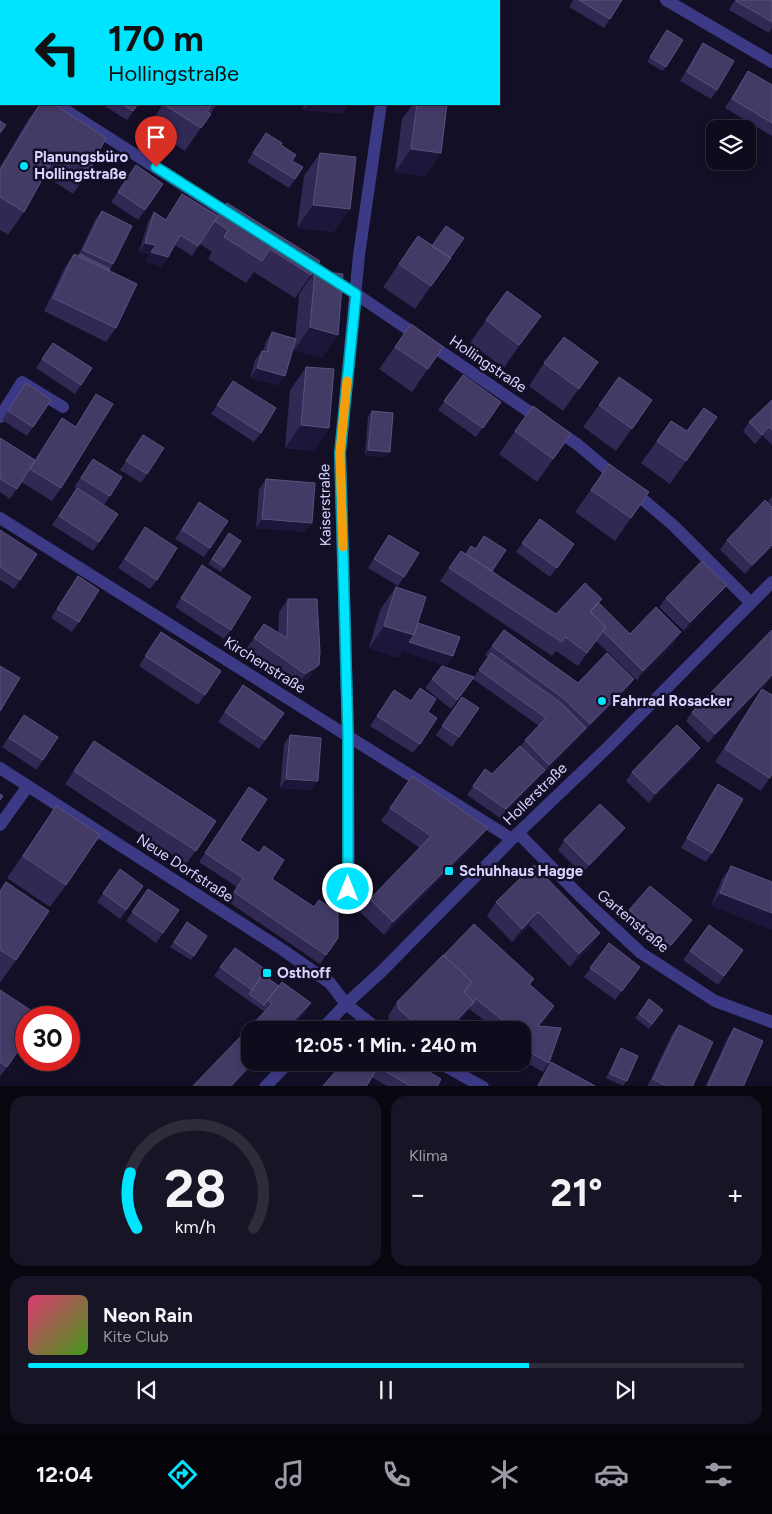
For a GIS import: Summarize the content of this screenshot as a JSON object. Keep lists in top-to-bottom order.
{
  "streets": {
    "street": [
      "Hollingstraße",
      "Kaiserstraße",
      "Kirchenstraße",
      "Hollerstraße",
      "Neue Dorfstraße",
      "Gartenstraße"
    ]
  },
  "crossings": [
    ["Hollingstraße", "Kaiserstraße"],
    ["Hollingstraße", "Hollerstraße"],
    ["Kaiserstraße", "Kirchenstraße"],
    ["Kirchenstraße", "Hollerstraße"],
    ["Kirchenstraße", "Gartenstraße"],
    ["Hollerstraße", "Neue Dorfstraße"],
    ["Hollerstraße", "Gartenstraße"]
  ],
  "places": {
    "other": ["Planungsbüro Hollingstraße", "Fahrrad Rosacker"],
    "transit": ["Schuhhaus Hagge", "Osthoff"]
  },
  "page": {
    "turn": ["170 m", "Hollingstraße"],
    "limit": "30",
    "trip": "12:05 · 1 Min. · 240 m",
    "tile": "Klima",
    "heat": ["−", "21°", "+"],
    "song": ["Neon Rain", "Kite Club"],
    "tabs": "12:04",
    "gauge": ["28", "km/h"]
  }
}
